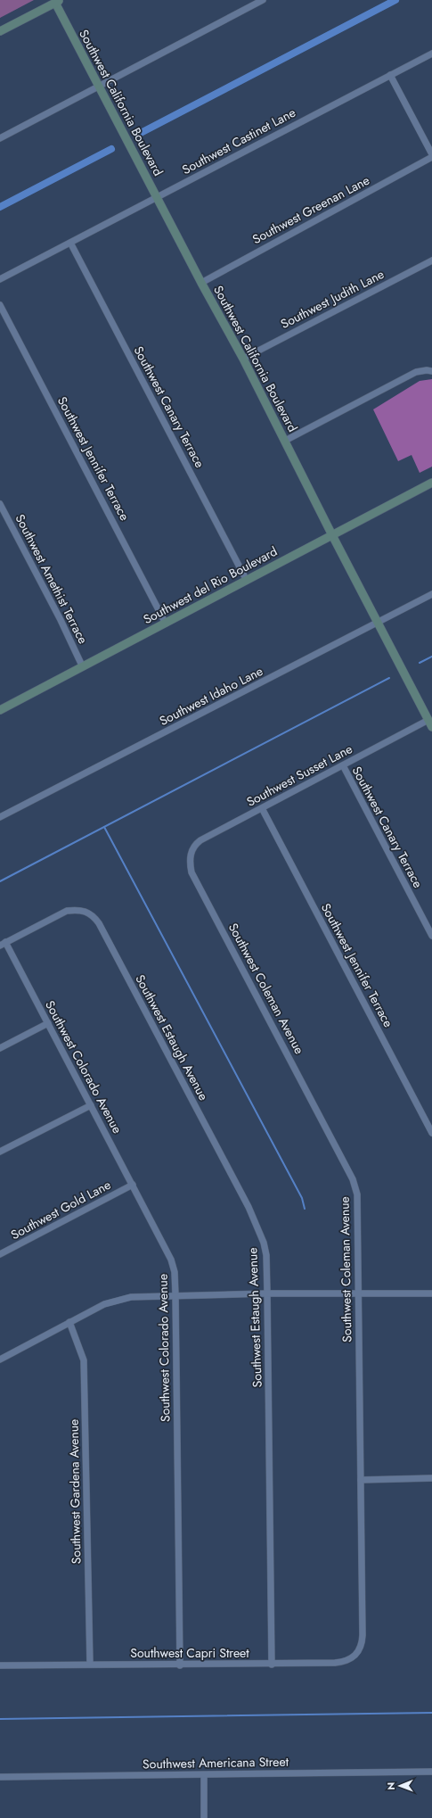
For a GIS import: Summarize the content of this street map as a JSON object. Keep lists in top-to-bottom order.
{
  "streets": {
    "street": [
      "Southwest California Boulevard",
      "Southwest Castinet Lane",
      "Southwest Greenan Lane",
      "Southwest Judith Lane",
      "Southwest Canary Terrace",
      "Southwest Jennifer Terrace",
      "Southwest Amethist Terrace",
      "Southwest del Rio Boulevard",
      "Southwest Idaho Lane",
      "Southwest Susset Lane",
      "Southwest Coleman Avenue",
      "Southwest Estaugh Avenue",
      "Southwest Colorado Avenue",
      "Southwest Gold Lane",
      "Southwest Gardena Avenue",
      "Southwest Capri Street",
      "Southwest Americana Street"
    ]
  },
  "crossings": [
    ["Southwest California Boulevard", "Southwest Castinet Lane"],
    ["Southwest California Boulevard", "Southwest Greenan Lane"],
    ["Southwest California Boulevard", "Southwest Judith Lane"],
    ["Southwest California Boulevard", "Southwest del Rio Boulevard"],
    ["Southwest California Boulevard", "Southwest Idaho Lane"],
    ["Southwest California Boulevard", "Southwest Susset Lane"],
    ["Southwest Castinet Lane", "Southwest Canary Terrace"],
    ["Southwest Canary Terrace", "Southwest del Rio Boulevard"],
    ["Southwest Canary Terrace", "Southwest Susset Lane"],
    ["Southwest Jennifer Terrace", "Southwest del Rio Boulevard"],
    ["Southwest Jennifer Terrace", "Southwest Susset Lane"],
    ["Southwest Amethist Terrace", "Southwest del Rio Boulevard"],
    ["Southwest Susset Lane", "Southwest Coleman Avenue"],
    ["Southwest Coleman Avenue", "Southwest Capri Street"],
    ["Southwest Estaugh Avenue", "Southwest Colorado Avenue"],
    ["Southwest Estaugh Avenue", "Southwest Capri Street"],
    ["Southwest Colorado Avenue", "Southwest Gold Lane"],
    ["Southwest Colorado Avenue", "Southwest Capri Street"],
    ["Southwest Gardena Avenue", "Southwest Capri Street"]
  ],
  "north": "left"
}
